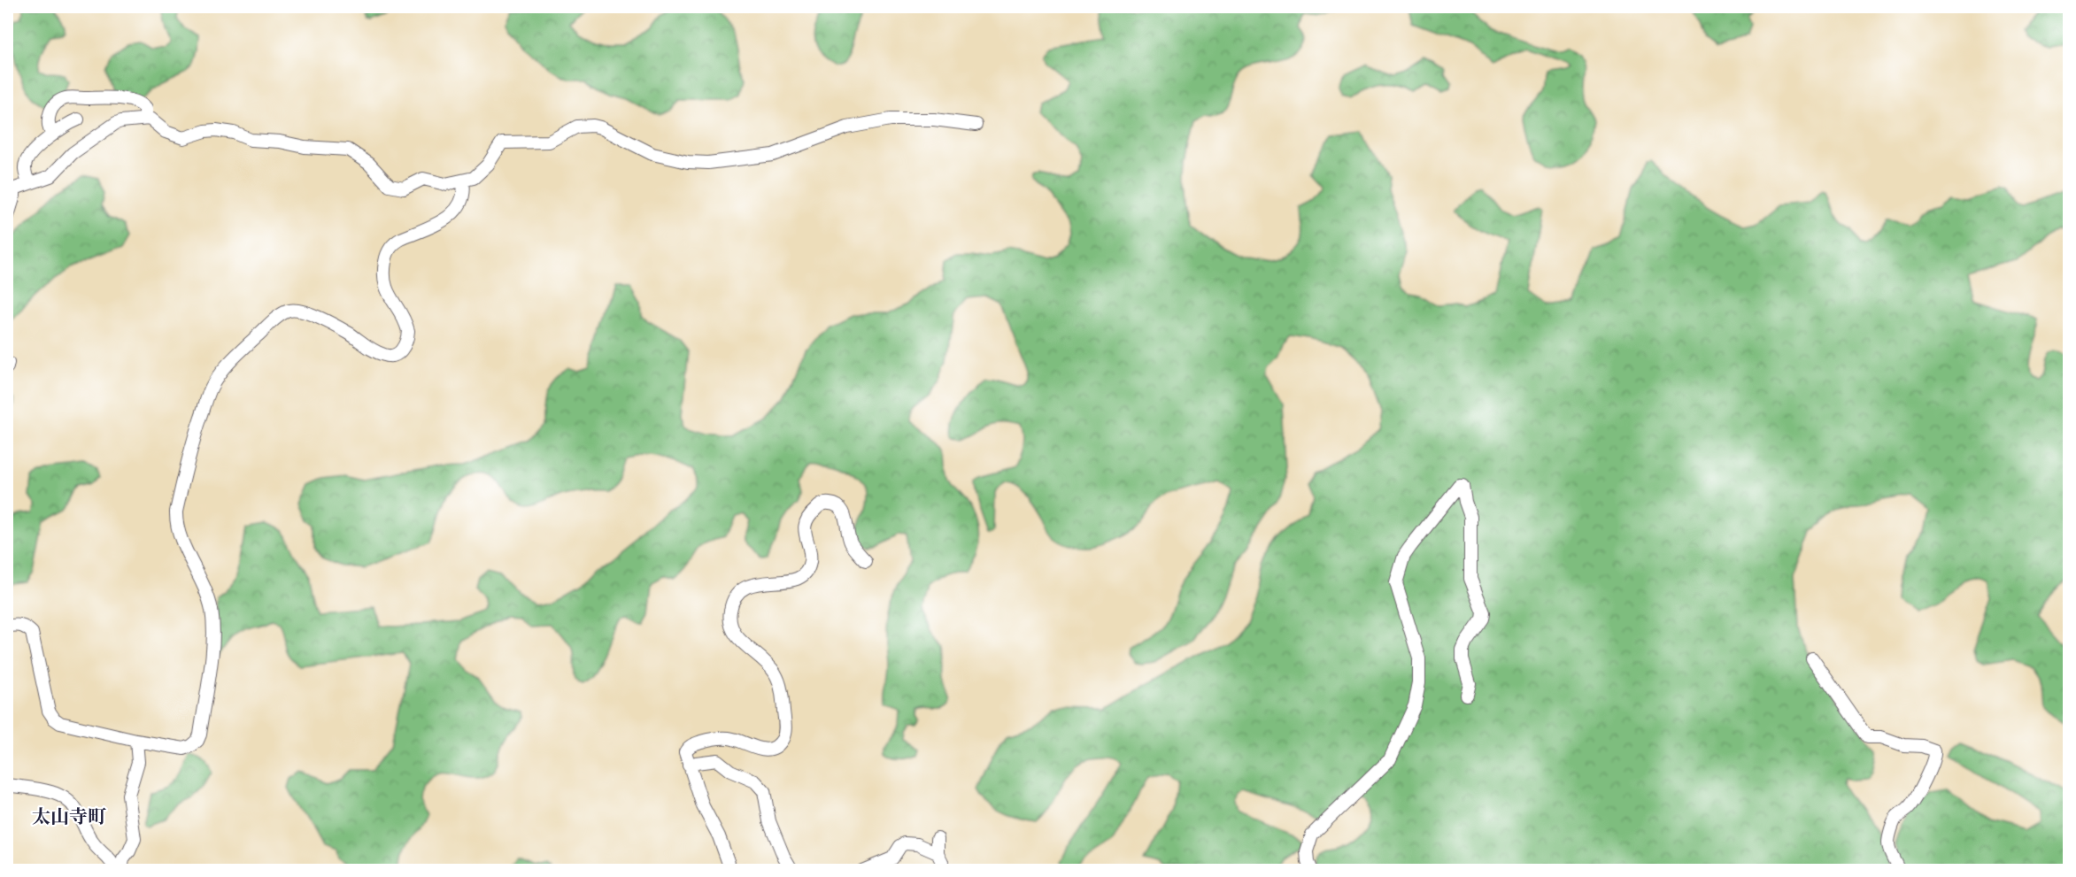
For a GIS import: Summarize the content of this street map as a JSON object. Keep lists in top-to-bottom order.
{
  "districts": ["太山寺町"]
}
